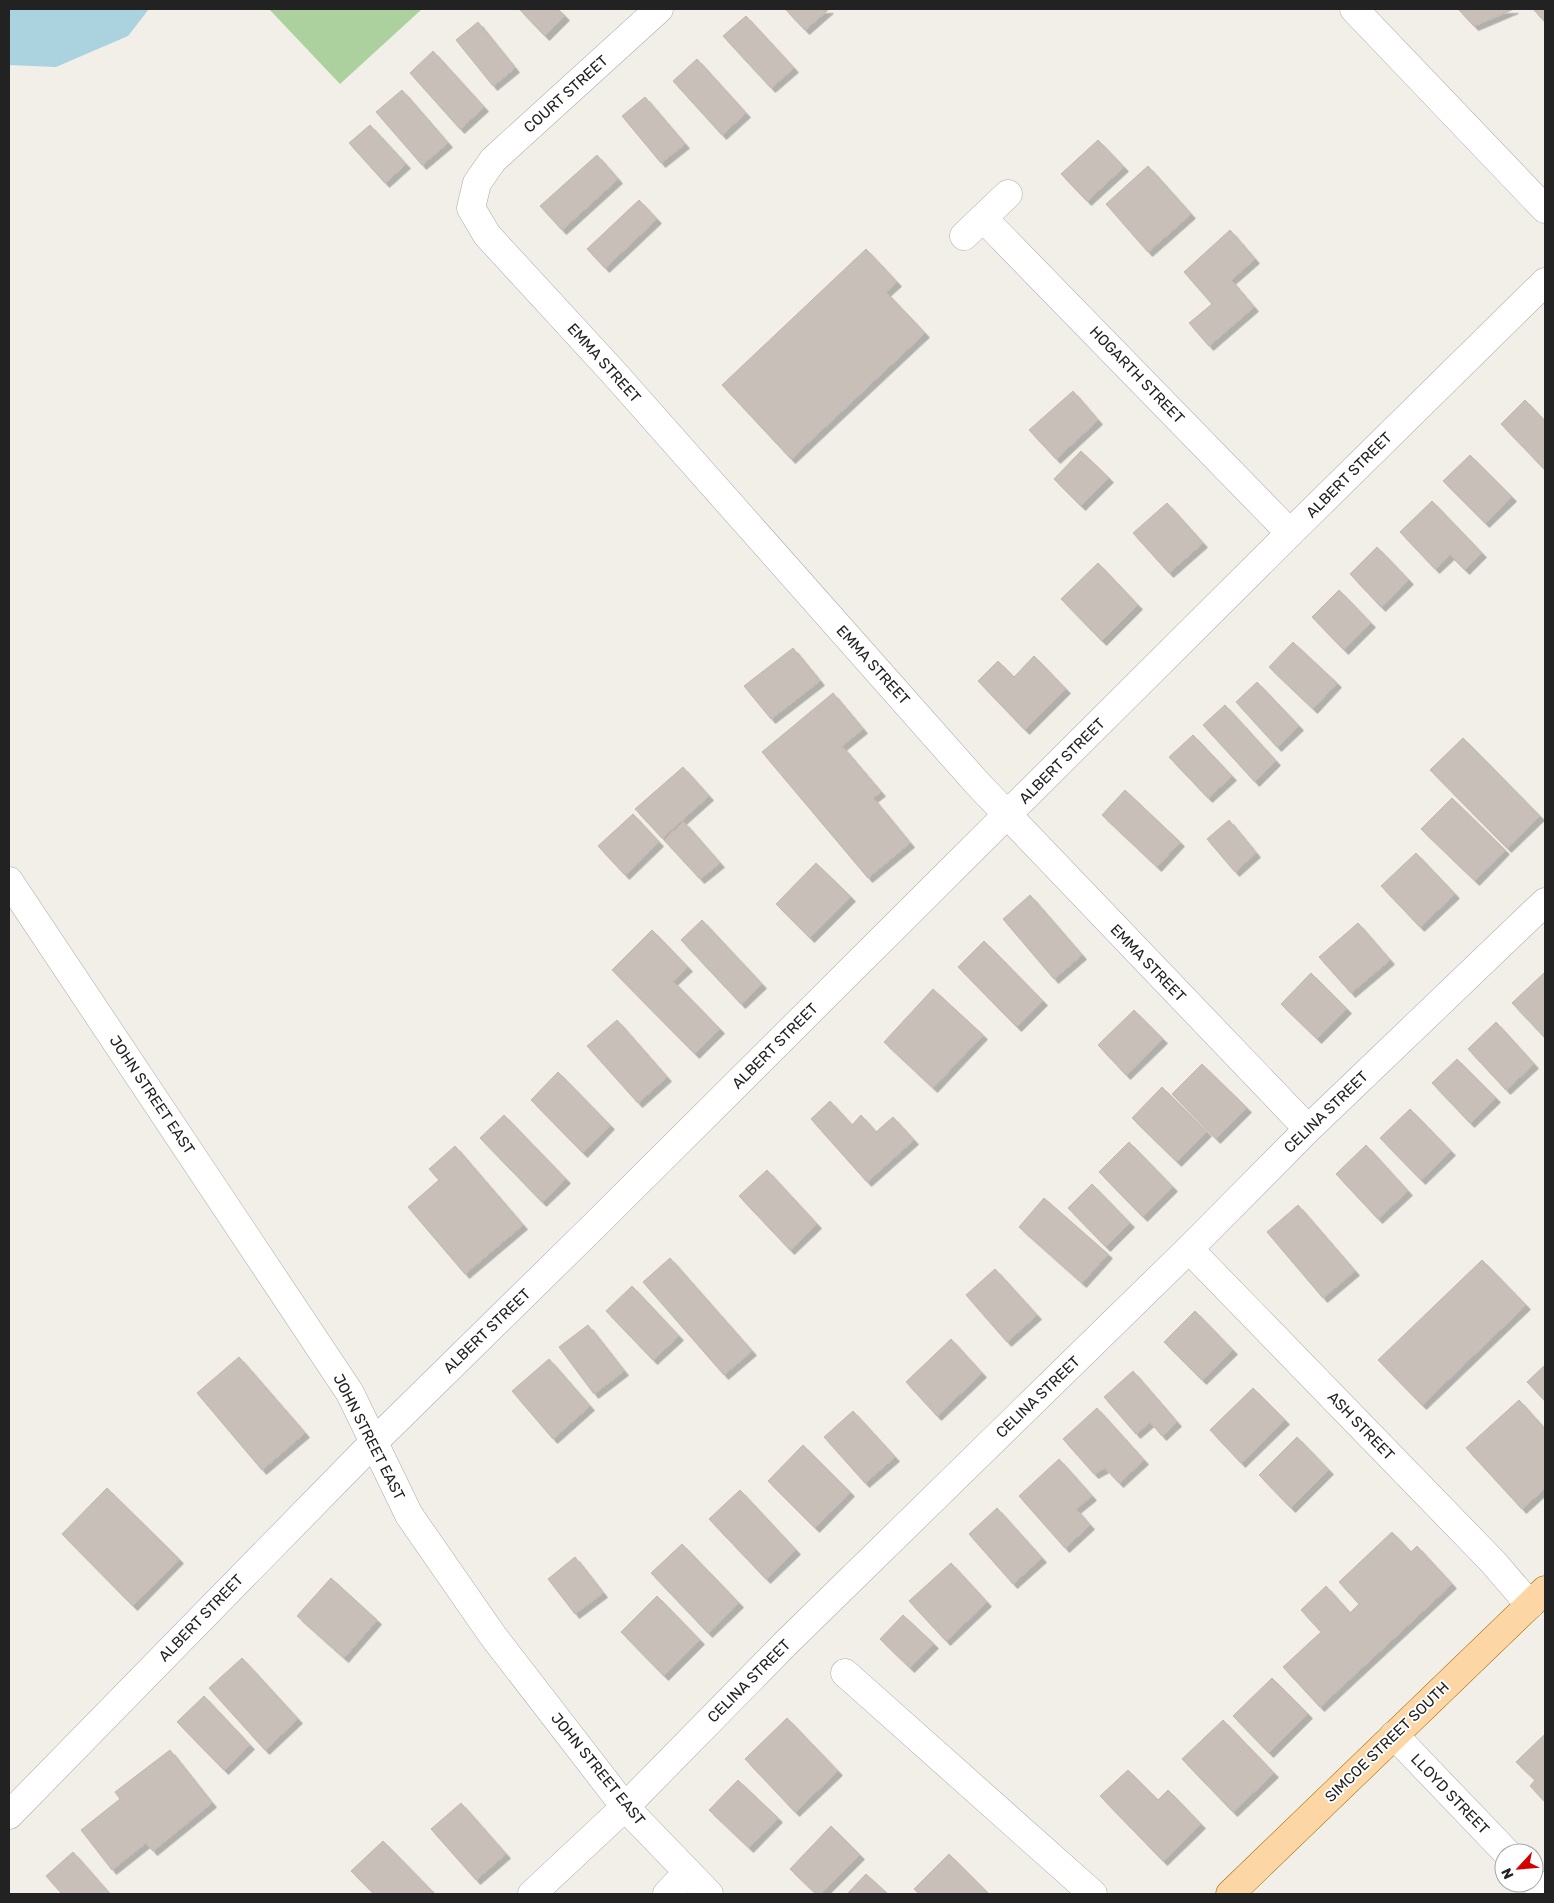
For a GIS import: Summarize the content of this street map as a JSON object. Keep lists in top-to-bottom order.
{
  "streets": {
    "main road": ["SIMCOE STREET SOUTH"],
    "street": [
      "COURT STREET",
      "EMMA STREET",
      "HOGARTH STREET",
      "ALBERT STREET",
      "JOHN STREET EAST",
      "CELINA STREET",
      "ASH STREET",
      "LLOYD STREET"
    ]
  },
  "crossings": [
    ["COURT STREET", "EMMA STREET"],
    ["EMMA STREET", "ALBERT STREET"],
    ["EMMA STREET", "CELINA STREET"],
    ["HOGARTH STREET", "ALBERT STREET"],
    ["ALBERT STREET", "JOHN STREET EAST"],
    ["JOHN STREET EAST", "CELINA STREET"],
    ["CELINA STREET", "ASH STREET"],
    ["ASH STREET", "SIMCOE STREET SOUTH"],
    ["SIMCOE STREET SOUTH", "LLOYD STREET"]
  ],
  "north": "bottom left"
}
